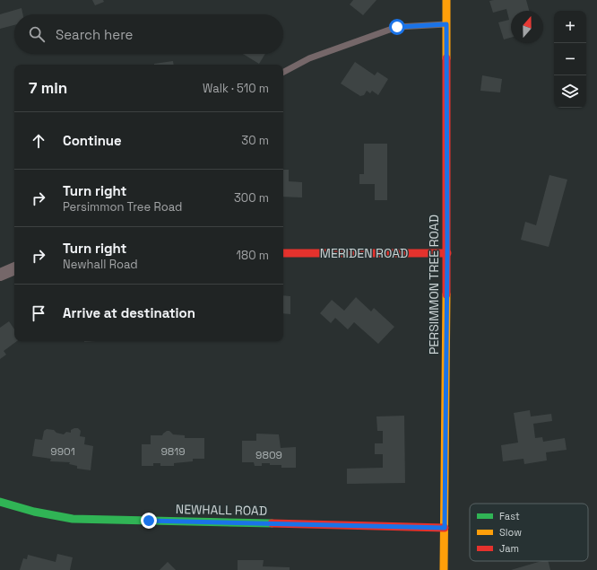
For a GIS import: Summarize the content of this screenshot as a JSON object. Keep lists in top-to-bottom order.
{
  "streets": {
    "street": ["MERIDEN ROAD", "PERSIMMON TREE ROAD", "NEWHALL ROAD"]
  },
  "crossings": [
    ["MERIDEN ROAD", "PERSIMMON TREE ROAD"],
    ["PERSIMMON TREE ROAD", "NEWHALL ROAD"]
  ],
  "house_numbers": ["9901", "9819", "9809"],
  "legend": ["Fast", "Slow", "Jam"],
  "north": "top",
  "page": {
    "map_buttons": ["+", "−"],
    "search": "Search here",
    "heading": ["7 min", "Walk · 510 m"],
    "list": [
      ["Continue", "30 m"],
      ["Turn right", "Persimmon Tree Road", "300 m"],
      ["Turn right", "Newhall Road", "180 m"],
      "Arrive at destination"
    ]
  }
}
